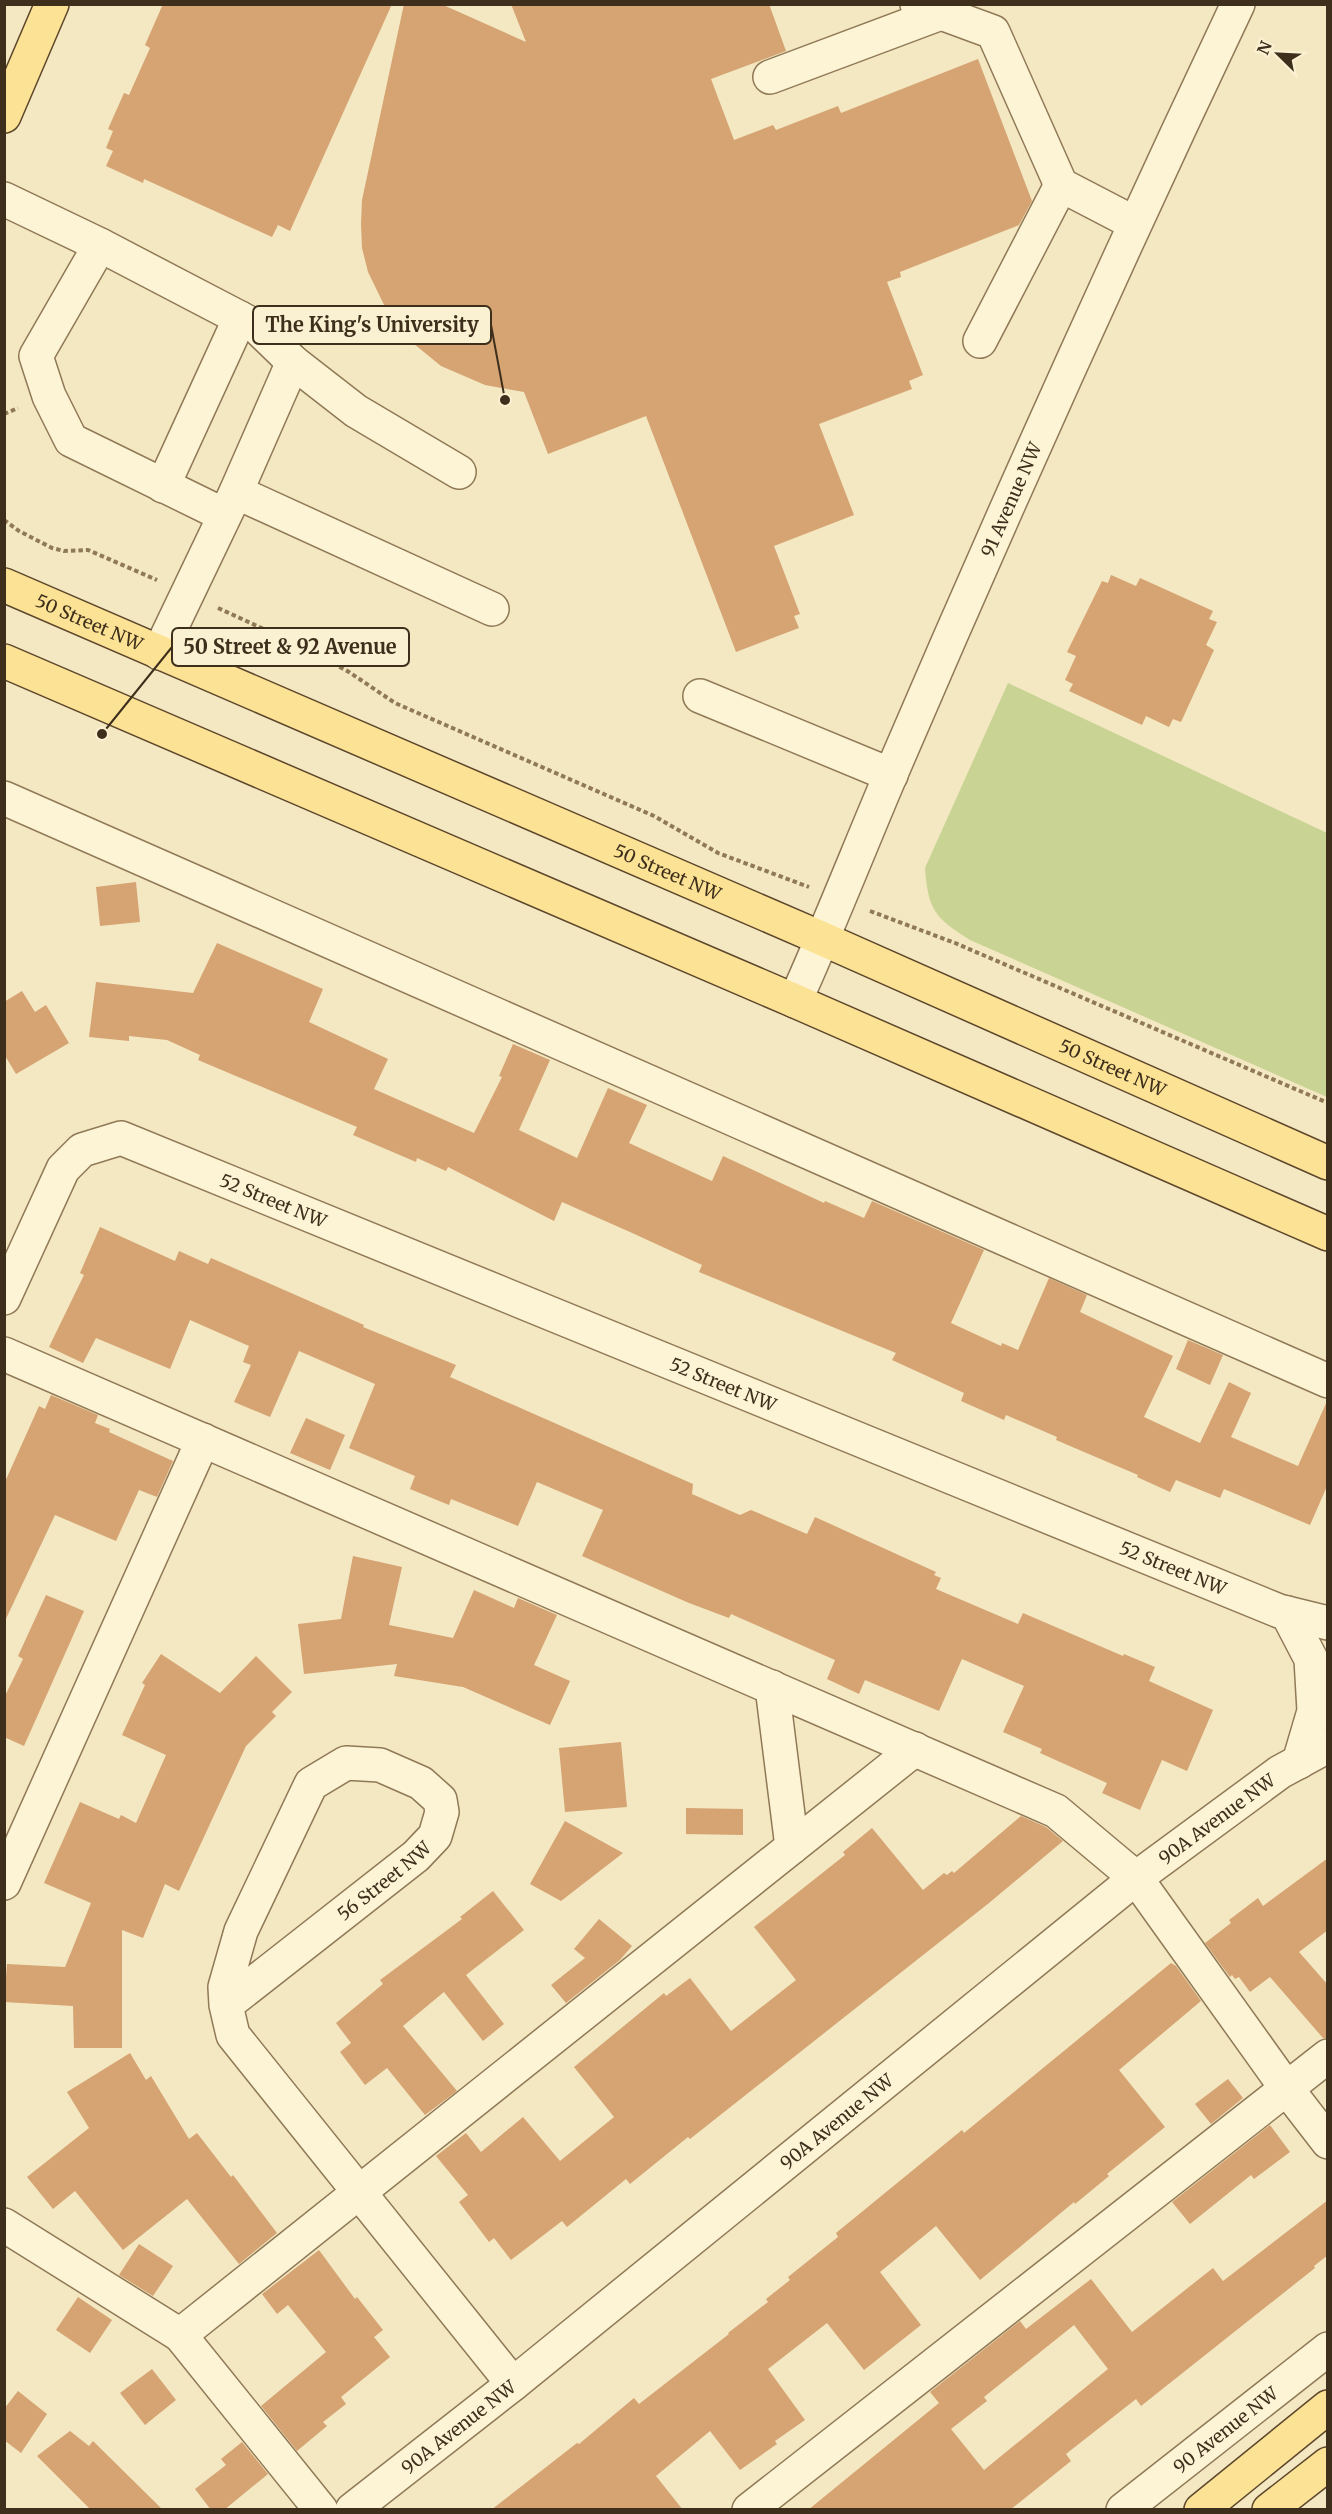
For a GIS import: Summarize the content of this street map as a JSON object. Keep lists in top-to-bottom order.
{
  "streets": {
    "main road": ["50 Street NW"],
    "street": [
      "91 Avenue NW",
      "52 Street NW",
      "90A Avenue NW",
      "56 Street NW",
      "90 Avenue NW"
    ]
  },
  "crossings": [
    ["91 Avenue NW", "50 Street NW"],
    ["90A Avenue NW", "56 Street NW"]
  ],
  "places": ["The King's University", "50 Street & 92 Avenue"],
  "north": "top left"
}
